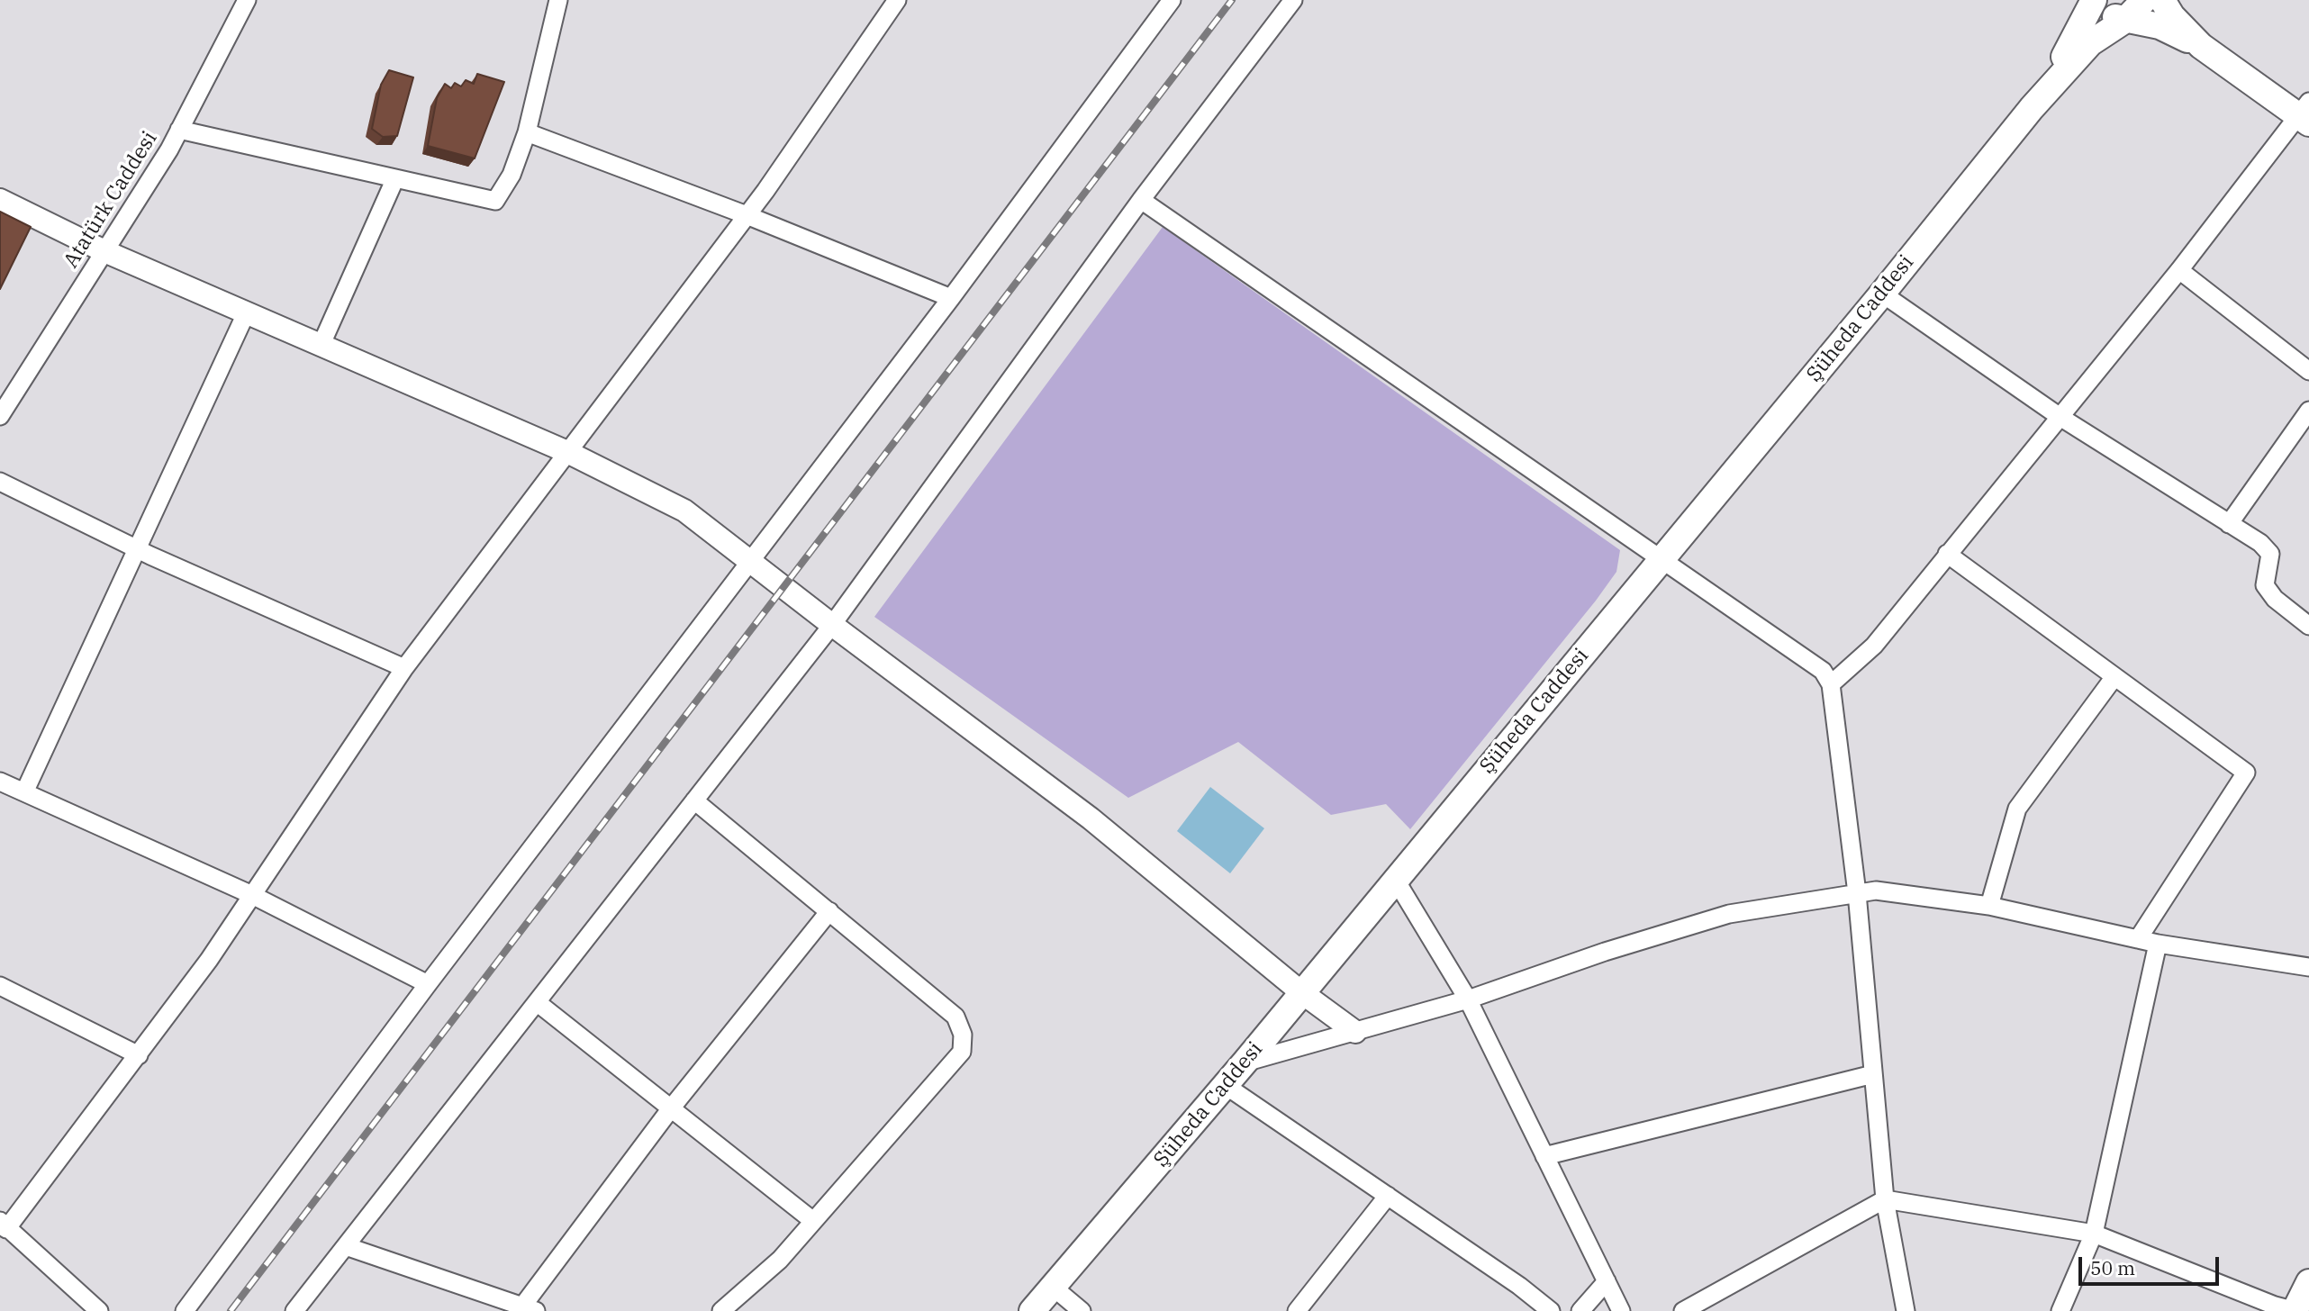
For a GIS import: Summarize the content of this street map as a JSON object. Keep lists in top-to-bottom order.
{
  "streets": {
    "main road": ["Şüheda Caddesi"],
    "street": ["Atatürk Caddesi"]
  },
  "scale_bar": "50 m"
}
